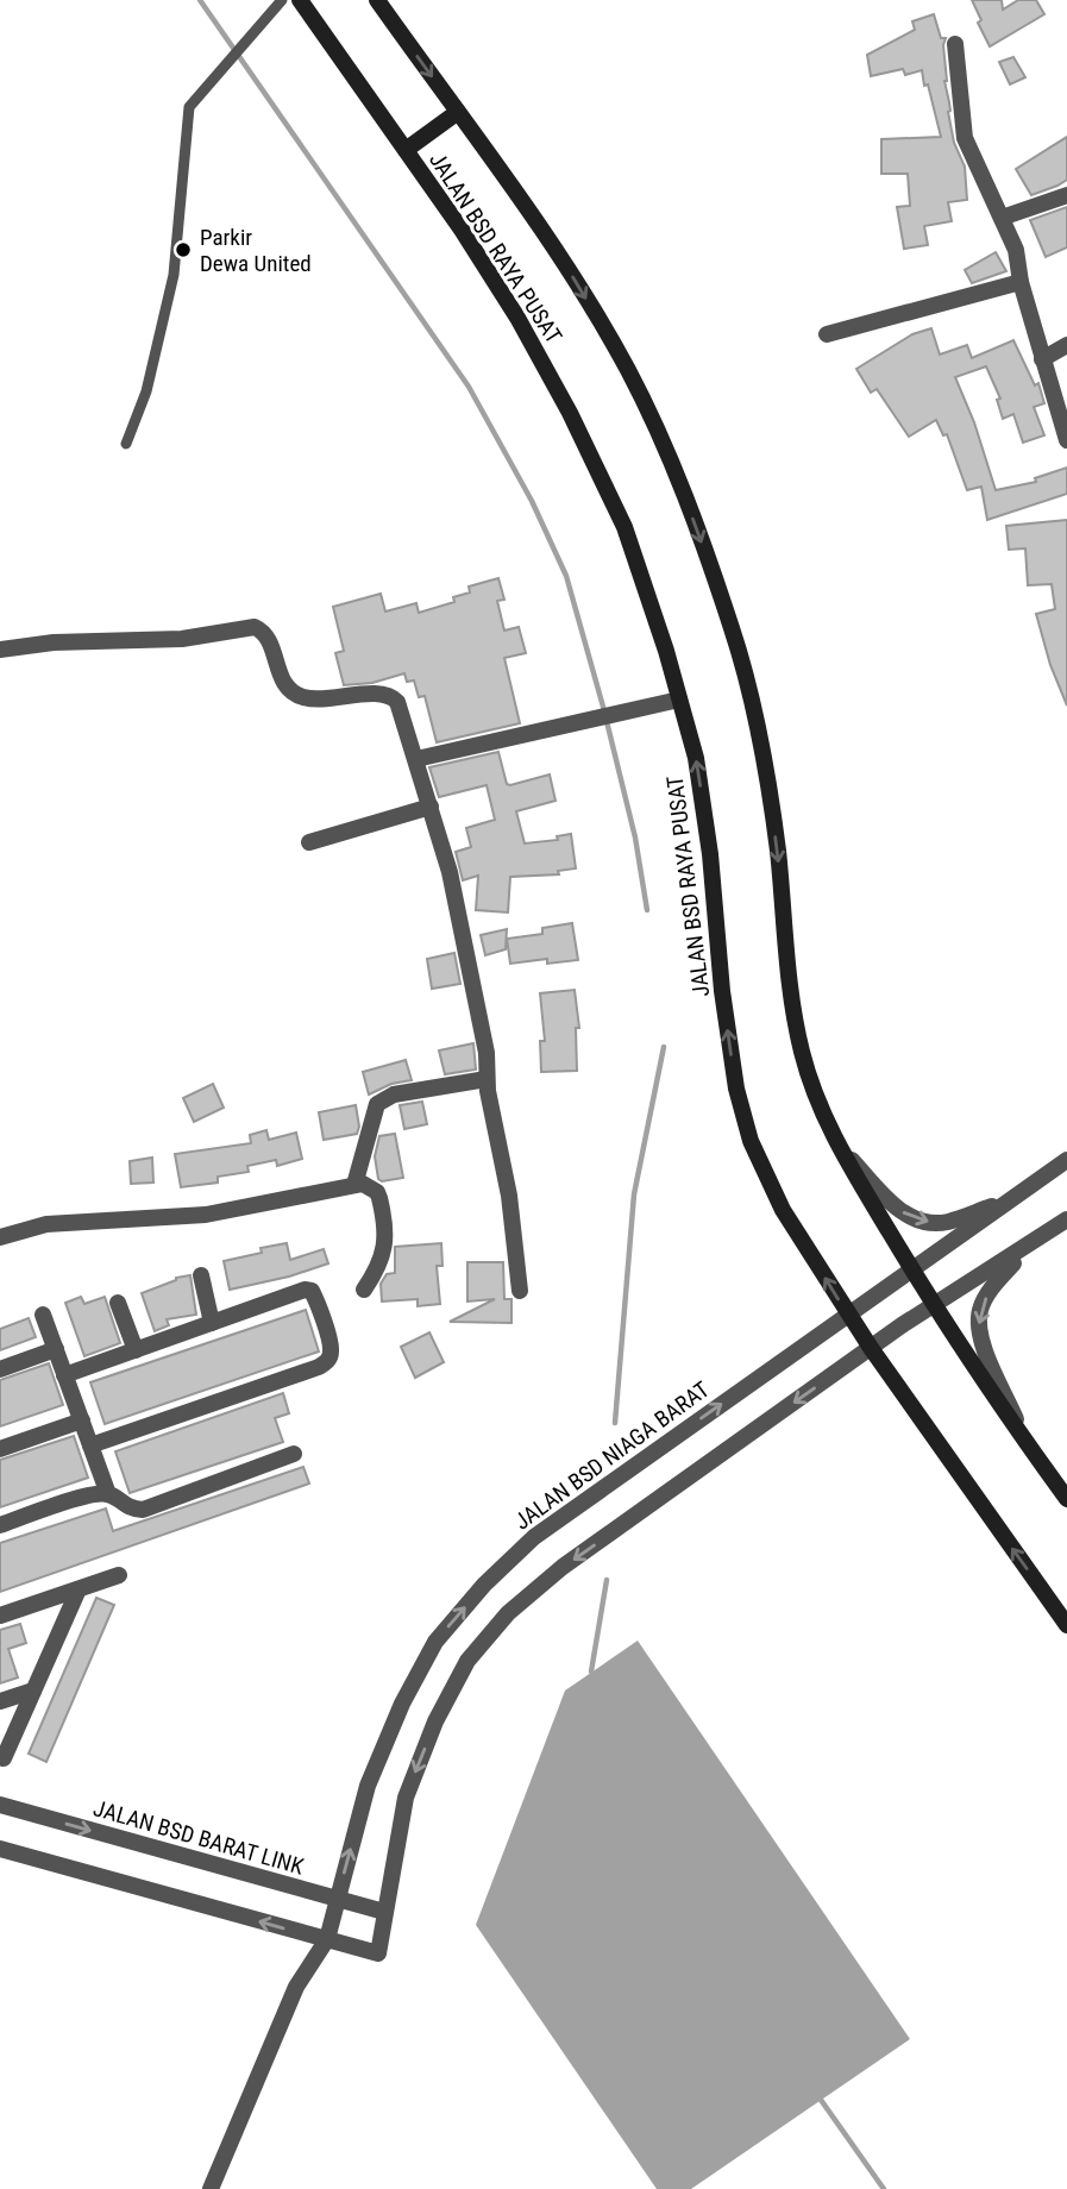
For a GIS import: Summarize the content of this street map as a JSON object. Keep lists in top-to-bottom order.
{
  "streets": {
    "main road": ["JALAN BSD RAYA PUSAT"],
    "street": ["JALAN BSD NIAGA BARAT", "JALAN BSD BARAT LINK"]
  },
  "crossings": [
    ["JALAN BSD RAYA PUSAT", "JALAN BSD NIAGA BARAT"],
    ["JALAN BSD NIAGA BARAT", "JALAN BSD BARAT LINK"]
  ],
  "places": ["Parkir Dewa United"]
}
